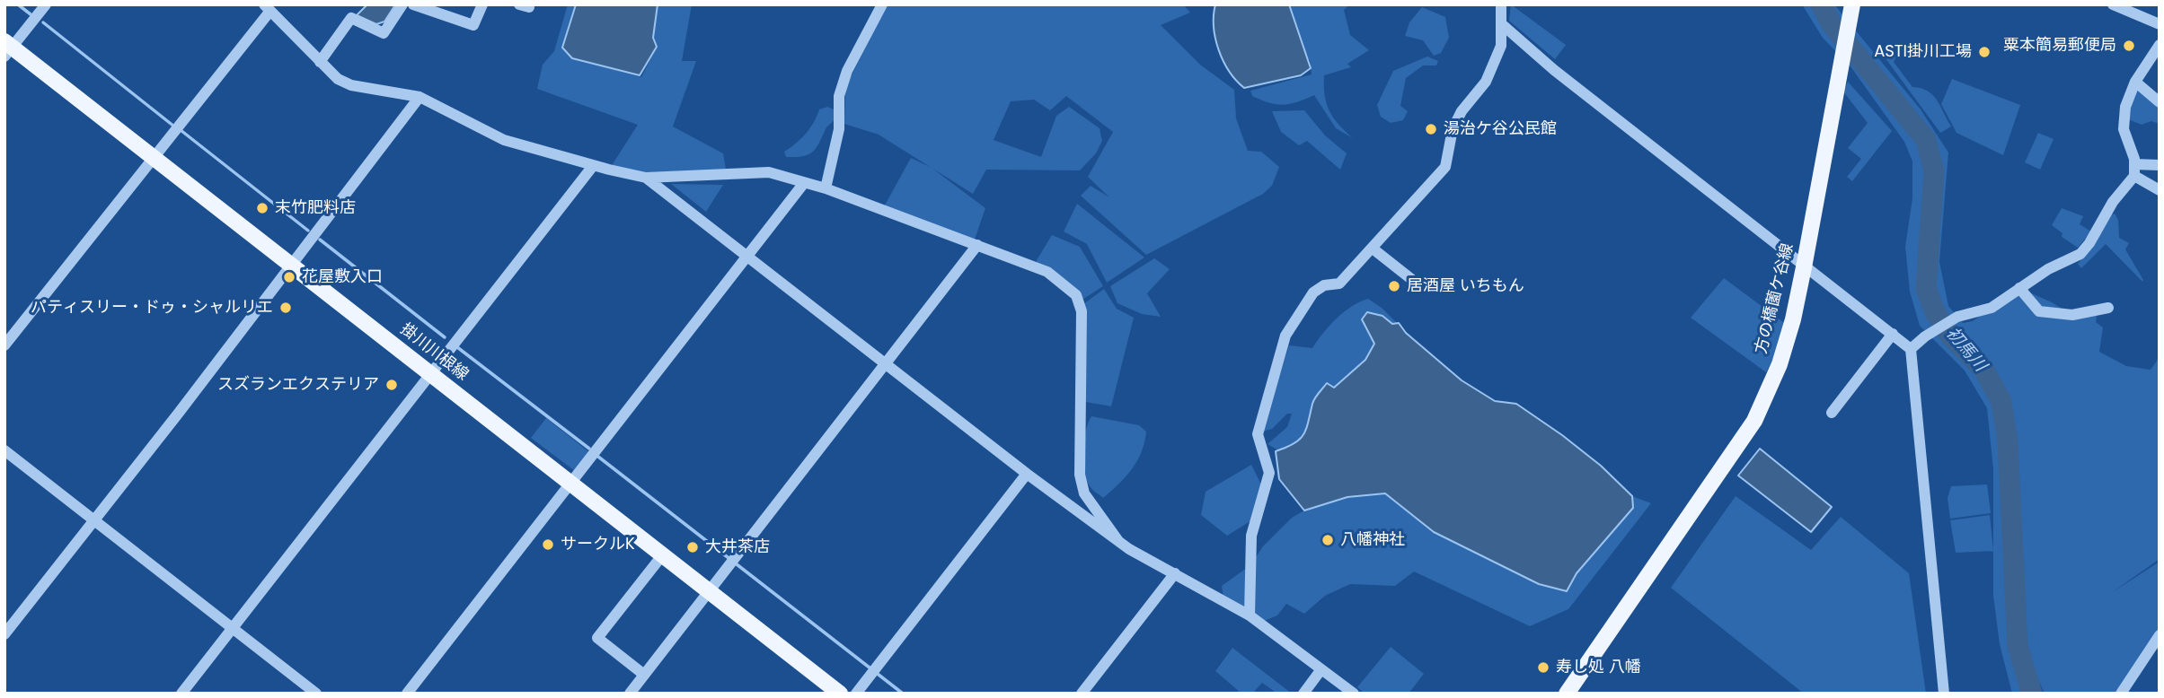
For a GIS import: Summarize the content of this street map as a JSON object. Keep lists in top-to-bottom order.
{
  "streets": {
    "main road": ["方の橋薗ケ谷線", "掛川川根線"]
  },
  "water": ["初馬川"],
  "places": [
    "粟本簡易郵便局",
    "ASTI掛川工場",
    "湯治ケ谷公民館",
    "末竹肥料店",
    "花屋敷入口",
    "居酒屋 いちもん",
    "パティスリー・ドゥ・シャルリエ",
    "スズランエクステリア",
    "八幡神社",
    "サークルK",
    "大井茶店",
    "寿し処 八幡"
  ]
}
